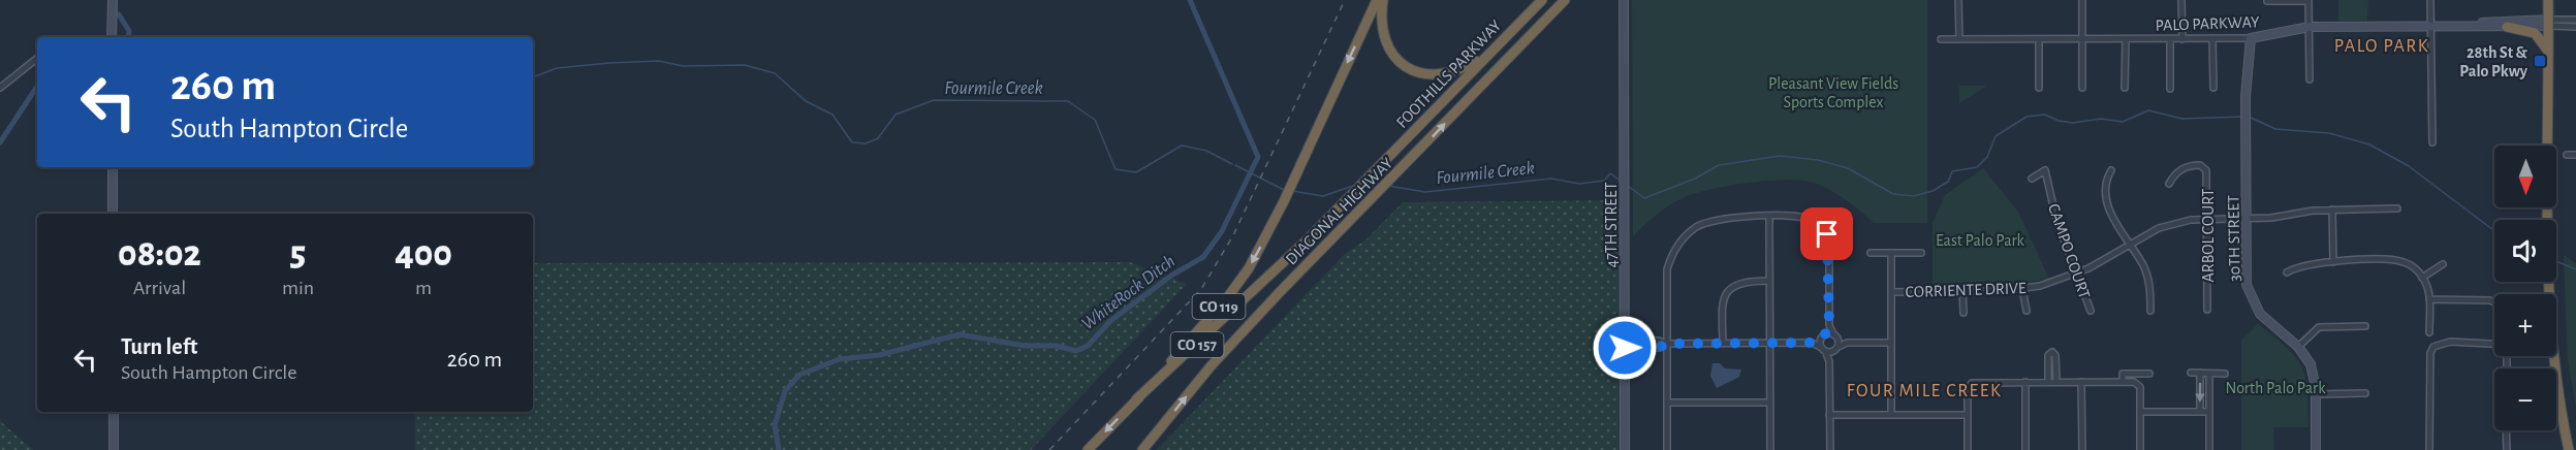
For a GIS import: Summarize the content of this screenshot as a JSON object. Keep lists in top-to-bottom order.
{
  "streets": {
    "highway": [
      "FOOTHILLS PARKWAY",
      "DIAGONAL HIGHWAY",
      "CO 119",
      "CO 157"
    ],
    "street": [
      "PALO PARKWAY",
      "47TH STREET",
      "ARBOL COURT",
      "30TH STREET",
      "CAMPO COURT",
      "CORRIENTE DRIVE"
    ]
  },
  "crossings": [
    ["PALO PARKWAY", "30TH STREET"],
    ["FOOTHILLS PARKWAY", "CO 119"],
    ["ARBOL COURT", "CORRIENTE DRIVE"],
    ["30TH STREET", "CORRIENTE DRIVE"],
    ["CAMPO COURT", "CORRIENTE DRIVE"]
  ],
  "districts": ["PALO PARK", "FOUR MILE CREEK"],
  "water": ["Fourmile Creek", "WhiteRock Ditch"],
  "parks": ["Pleasant View Fields Sports Complex", "East Palo Park", "North Palo Park"],
  "places": {
    "transit": ["28th St & Palo Pkwy"]
  },
  "north": "bottom",
  "page": {
    "turn": ["260 m", "South Hampton Circle"],
    "map_buttons": ["+", "−"],
    "eta": [
      "08:02",
      "Arrival",
      "5",
      "min",
      "400",
      "m"
    ],
    "list": [
      {
        "name": "Turn left",
        "note": "South Hampton Circle",
        "value": "260 m"
      }
    ]
  }
}
